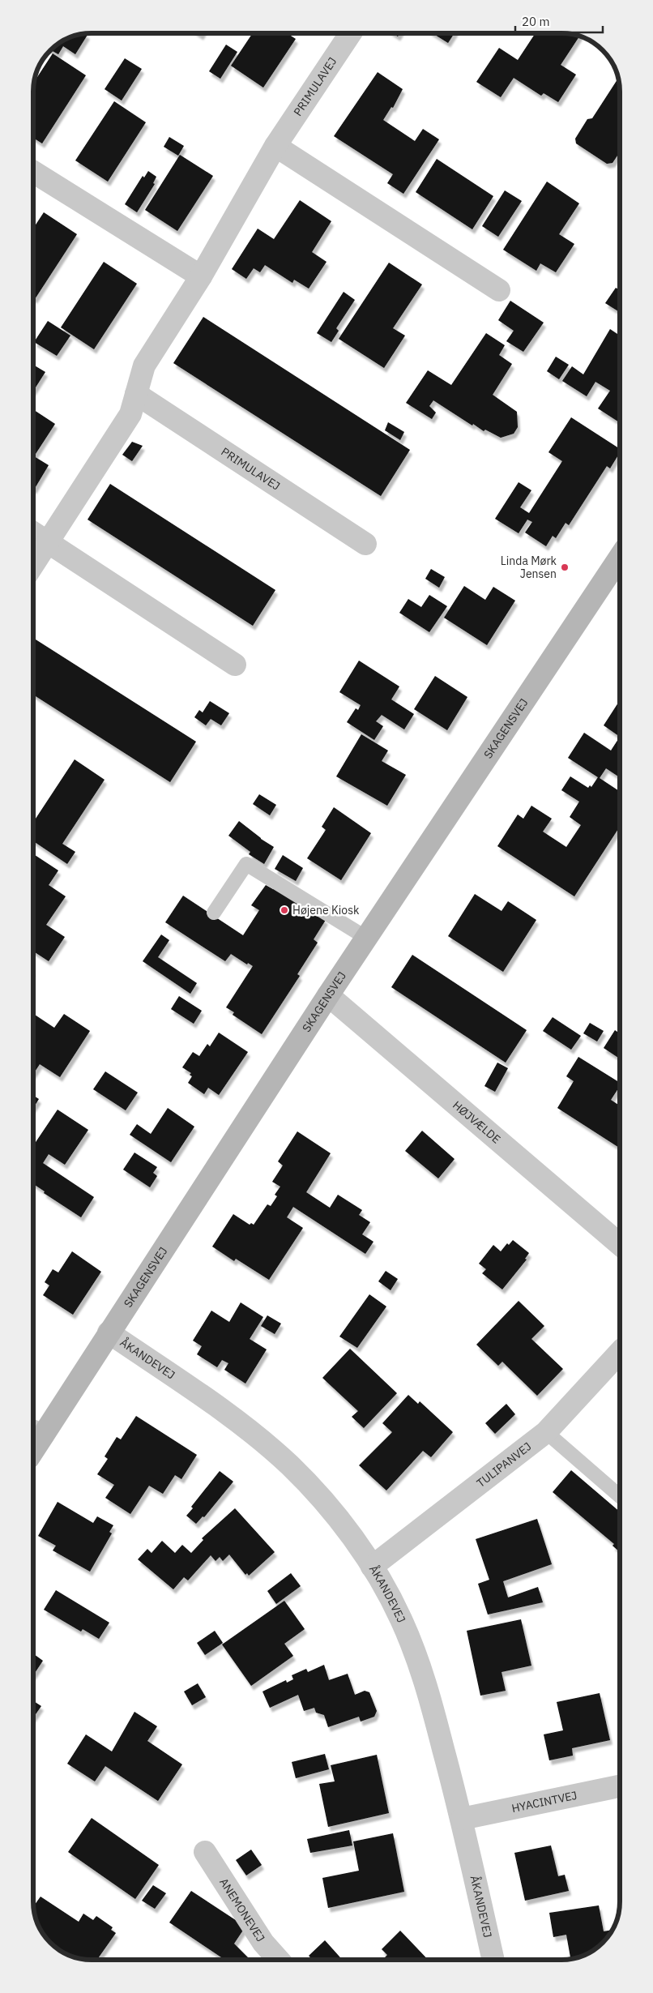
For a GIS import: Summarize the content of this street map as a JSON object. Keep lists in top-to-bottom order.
{
  "streets": {
    "street": [
      "PRIMULAVEJ",
      "SKAGENSVEJ",
      "HØJVÆLDE",
      "ÅKANDEVEJ",
      "TULIPANVEJ",
      "HYACINTVEJ",
      "ANEMONEVEJ"
    ]
  },
  "crossings": [
    ["SKAGENSVEJ", "HØJVÆLDE"],
    ["SKAGENSVEJ", "ÅKANDEVEJ"],
    ["ÅKANDEVEJ", "TULIPANVEJ"],
    ["ÅKANDEVEJ", "HYACINTVEJ"]
  ],
  "places": ["Linda Mørk Jensen", "Højene Kiosk"],
  "scale_bar": "20 m"
}
